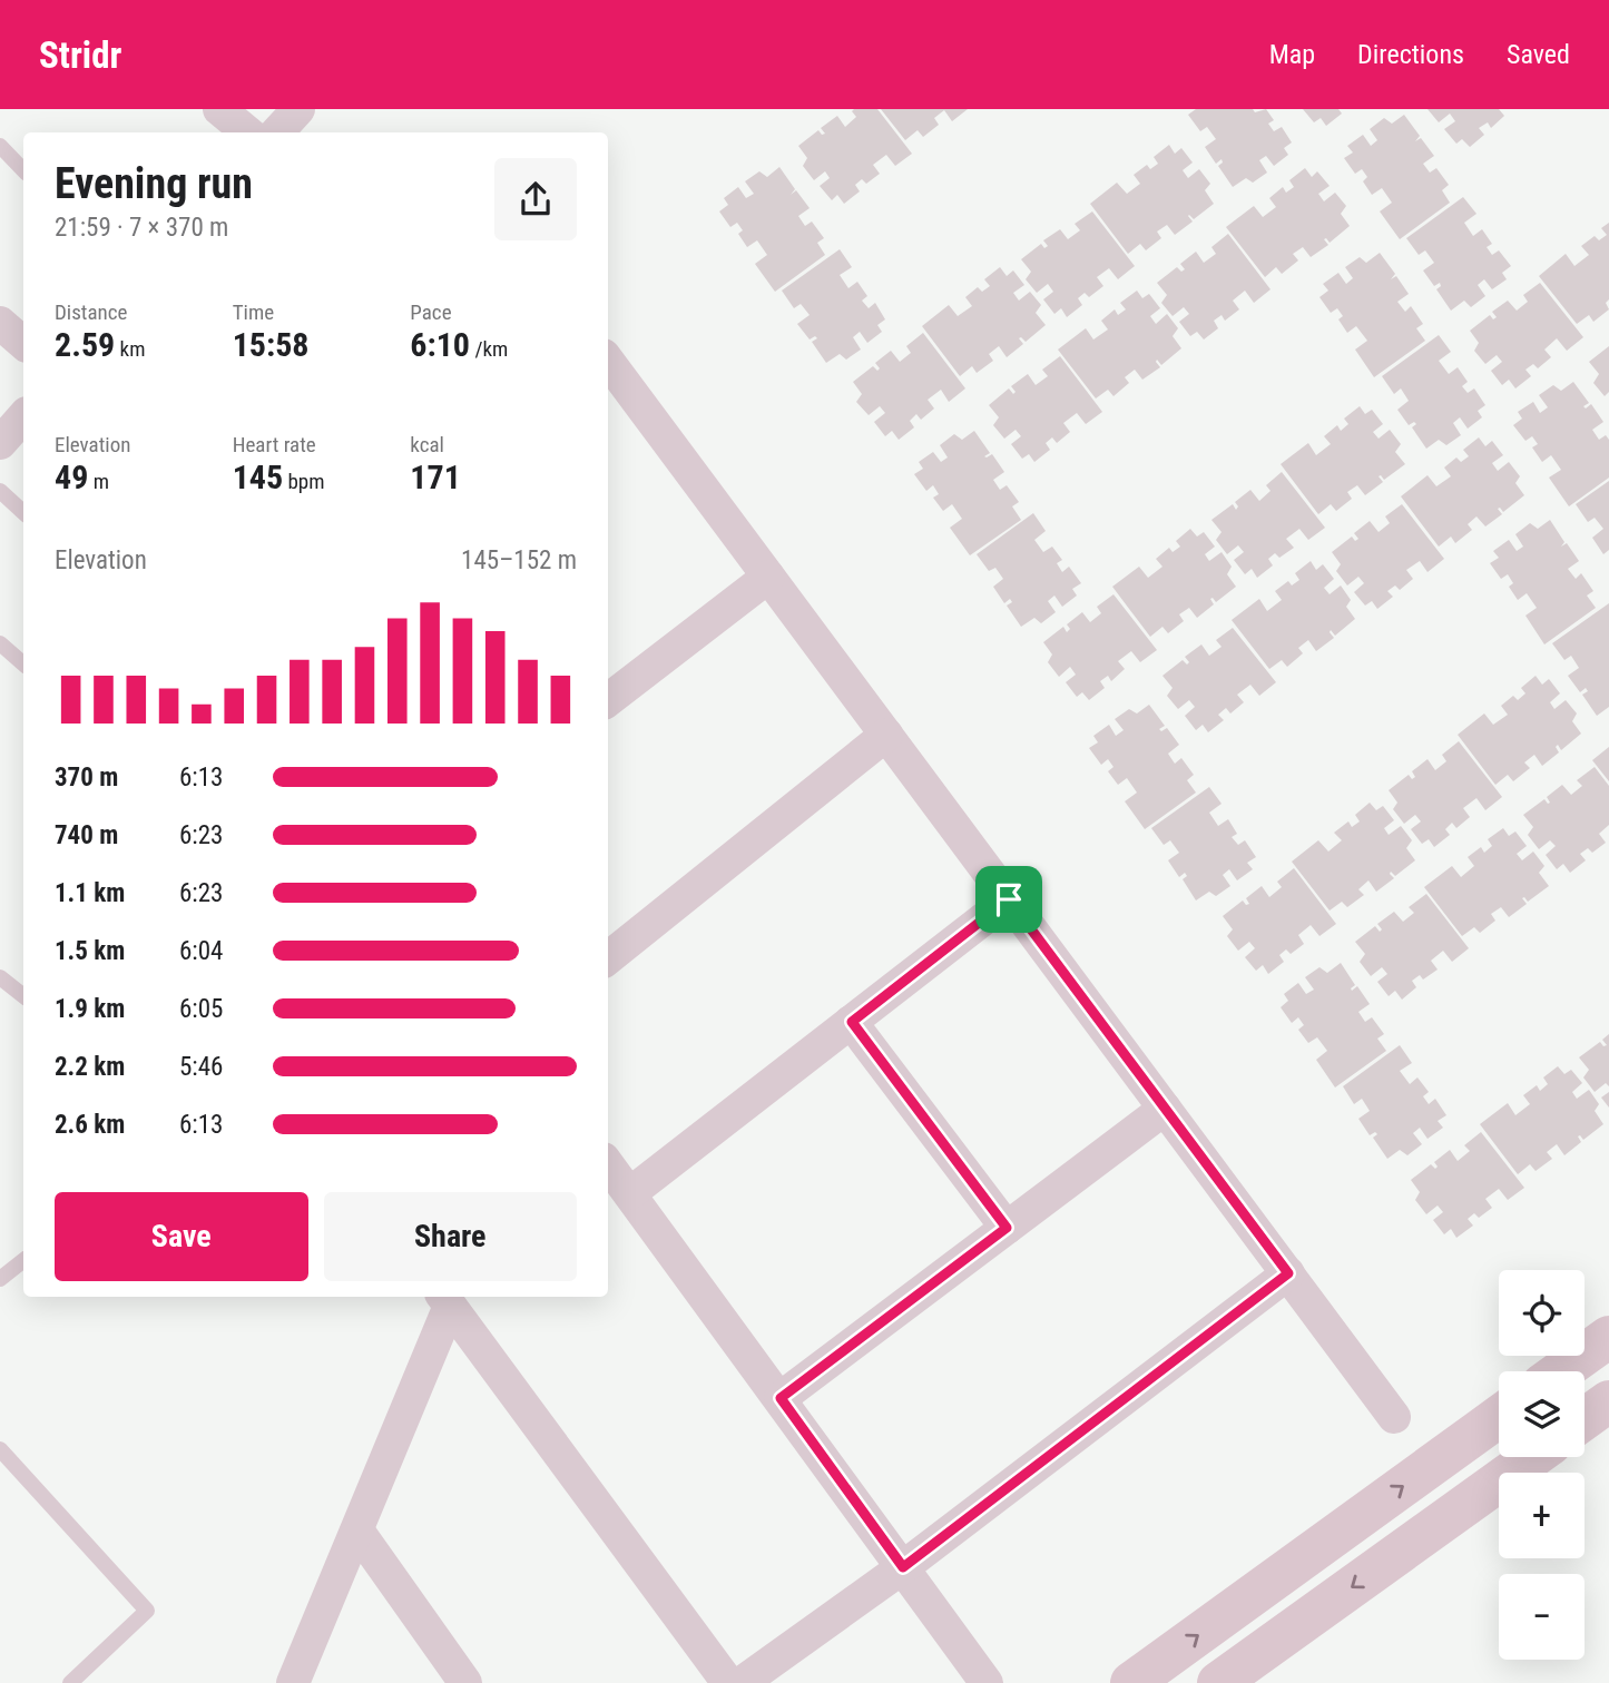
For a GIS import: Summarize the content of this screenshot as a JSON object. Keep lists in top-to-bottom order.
{
  "page": {
    "header": "Stridr",
    "nav": ["Map", "Directions", "Saved"],
    "heading": ["Evening run", "21:59 · 7 × 370 m"],
    "stats": [
      ["Distance", "2.59 km"],
      ["Time", "15:58"],
      ["Pace", "6:10 /km"],
      ["Elevation", "49 m"],
      ["Heart rate", "145 bpm"],
      ["kcal", "171"]
    ],
    "chart": ["Elevation", "145–152 m"],
    "list": [
      {
        "name": "370 m",
        "note": "6:13"
      },
      {
        "name": "740 m",
        "note": "6:23"
      },
      {
        "name": "1.1 km",
        "note": "6:23"
      },
      {
        "name": "1.5 km",
        "note": "6:04"
      },
      {
        "name": "1.9 km",
        "note": "6:05"
      },
      {
        "name": "2.2 km",
        "note": "5:46"
      },
      {
        "name": "2.6 km",
        "note": "6:13"
      }
    ],
    "buttons": ["Save", "Share"],
    "map_buttons": ["+", "−"]
  }
}
